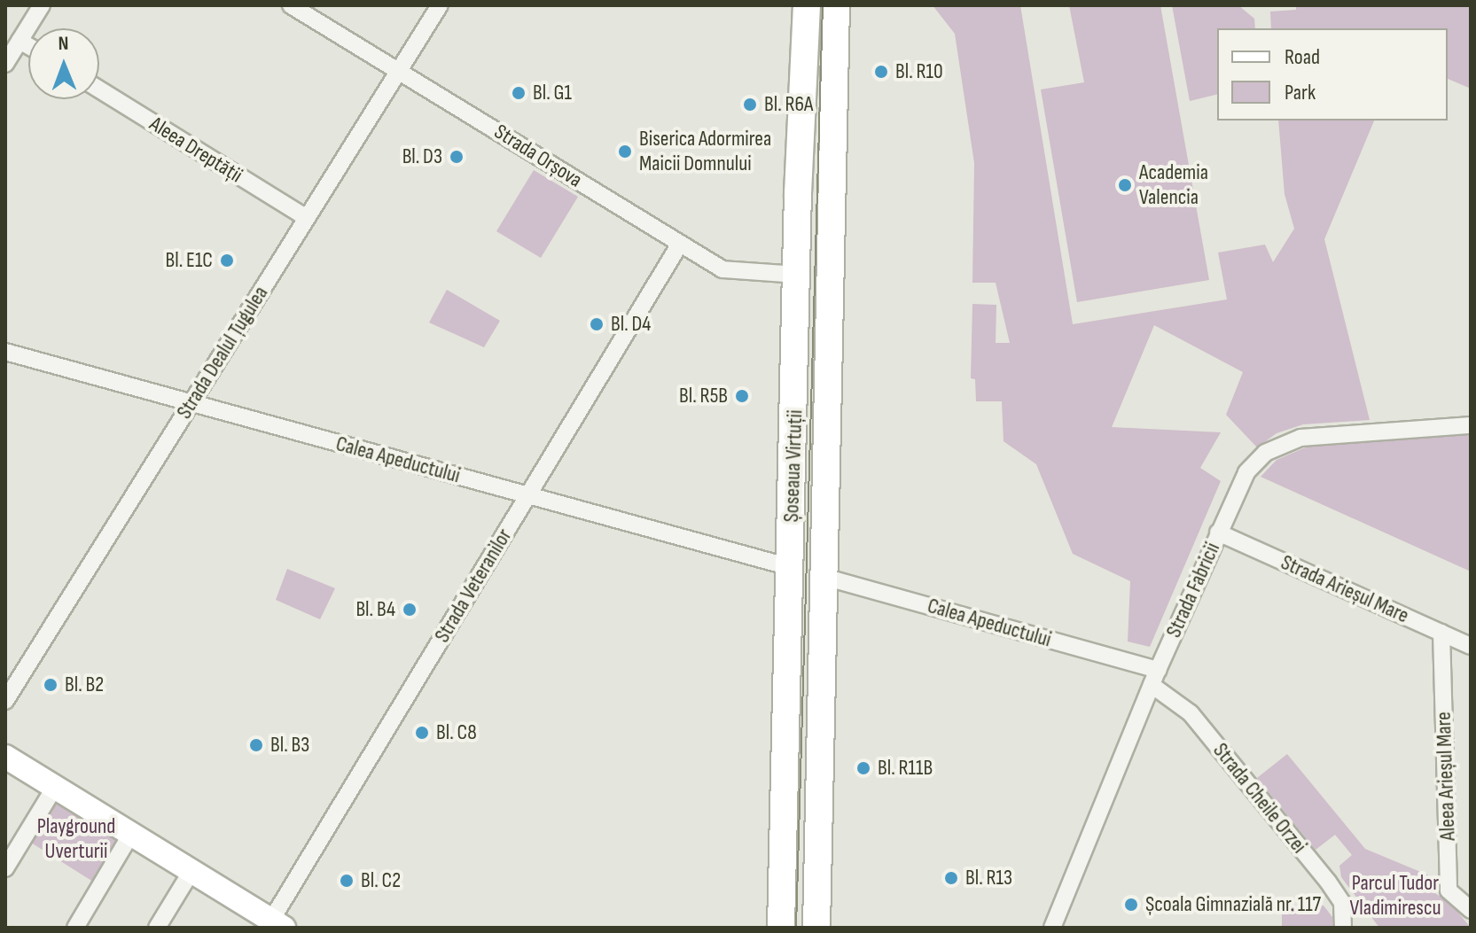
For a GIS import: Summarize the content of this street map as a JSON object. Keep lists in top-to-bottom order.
{
  "streets": {
    "main road": ["Șoseaua Virtuții"],
    "street": [
      "Aleea Dreptății",
      "Strada Orșova",
      "Strada Dealul Țugulea",
      "Calea Apeductului",
      "Strada Veteranilor",
      "Strada Arieșul Mare",
      "Strada Fabricii",
      "Aleea Arieșul Mare",
      "Strada Cheile Orzei"
    ]
  },
  "crossings": [
    ["Aleea Dreptății", "Strada Dealul Țugulea"],
    ["Strada Orșova", "Strada Dealul Țugulea"],
    ["Strada Orșova", "Șoseaua Virtuții"],
    ["Strada Orșova", "Strada Veteranilor"],
    ["Strada Dealul Țugulea", "Calea Apeductului"],
    ["Calea Apeductului", "Șoseaua Virtuții"],
    ["Calea Apeductului", "Strada Veteranilor"],
    ["Calea Apeductului", "Strada Fabricii"],
    ["Calea Apeductului", "Strada Cheile Orzei"],
    ["Strada Arieșul Mare", "Strada Fabricii"],
    ["Strada Arieșul Mare", "Aleea Arieșul Mare"],
    ["Strada Fabricii", "Strada Cheile Orzei"]
  ],
  "parks": ["Playground Uverturii", "Parcul Tudor Vladimirescu"],
  "places": [
    "Bl. R10",
    "Bl. G1",
    "Bl. R6A",
    "Biserica Adormirea Maicii Domnului",
    "Bl. D3",
    "Academia Valencia",
    "Bl. E1C",
    "Bl. D4",
    "Bl. R5B",
    "Bl. B4",
    "Bl. B2",
    "Bl. C8",
    "Bl. B3",
    "Bl. R11B",
    "Bl. R13",
    "Bl. C2",
    "Școala Gimnazială nr. 117"
  ],
  "legend": ["Road", "Park"],
  "north": "top"
}
